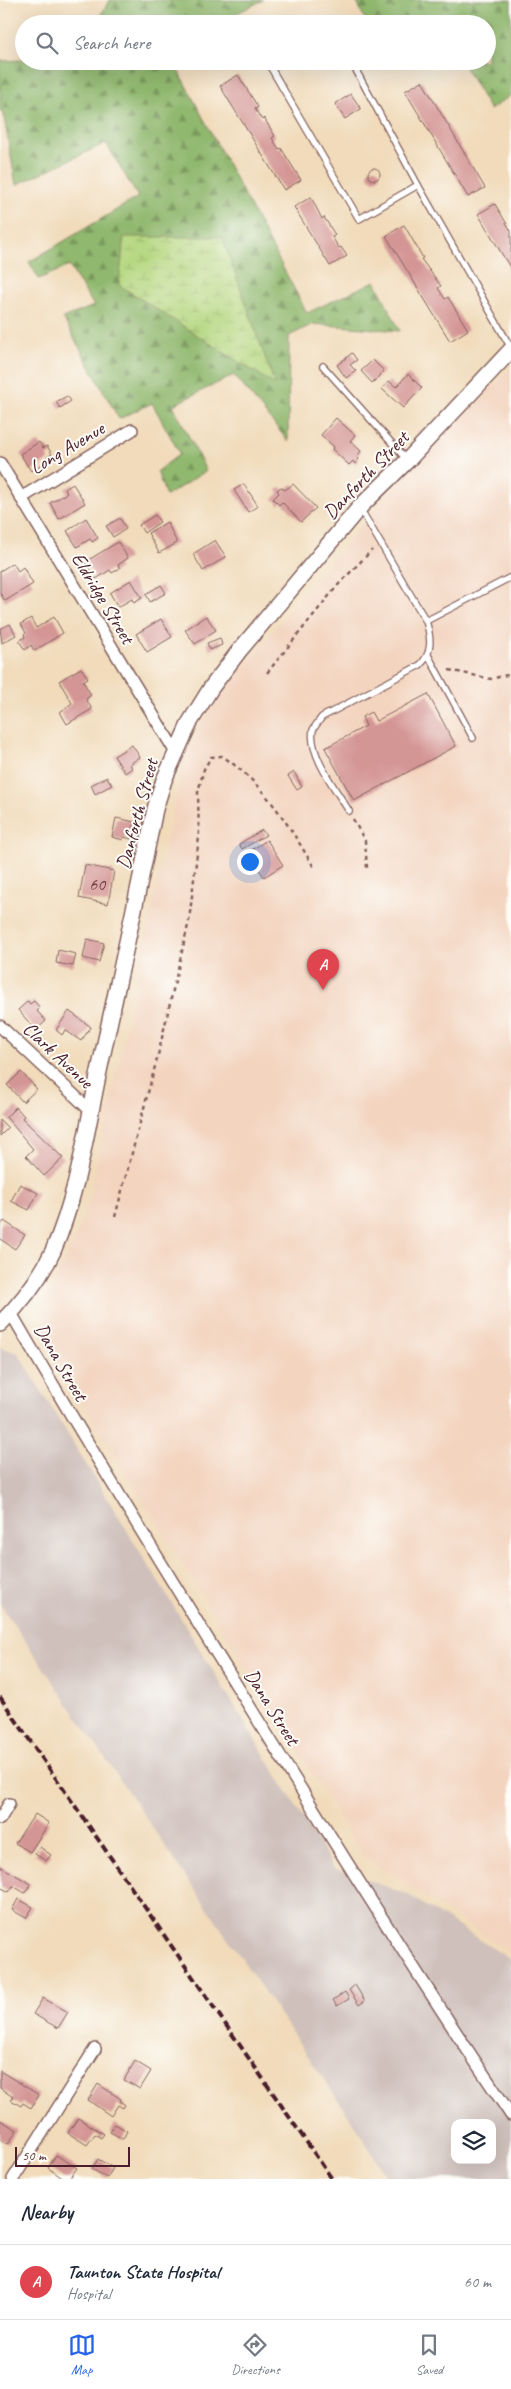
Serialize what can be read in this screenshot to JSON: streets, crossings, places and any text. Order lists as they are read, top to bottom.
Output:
{
  "streets": {
    "street": [
      "Long Avenue",
      "Danforth Street",
      "Eldridge Street",
      "Clark Avenue",
      "Dana Street"
    ]
  },
  "crossings": [
    ["Long Avenue", "Eldridge Street"],
    ["Danforth Street", "Eldridge Street"],
    ["Danforth Street", "Clark Avenue"],
    ["Danforth Street", "Dana Street"]
  ],
  "house_numbers": ["60"],
  "scale_bar": "50 m",
  "page": {
    "search": "Search here",
    "pins": "A",
    "scale": "50 m",
    "heading": "Nearby",
    "list": [
      {
        "mark": "A",
        "name": "Taunton State Hospital",
        "note": "Hospital",
        "value": "60 m"
      }
    ],
    "nav": ["Map", "Directions", "Saved"]
  }
}
